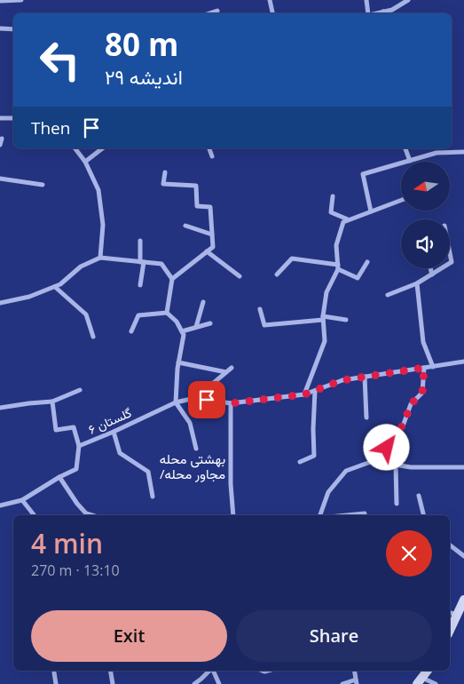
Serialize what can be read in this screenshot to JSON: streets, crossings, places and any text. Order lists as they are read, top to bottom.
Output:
{
  "streets": {
    "street": ["گلستان ۶"]
  },
  "districts": ["بهشتی محله /مجاور محله"],
  "north": "left",
  "page": {
    "turn": ["80 m", "اندیشه ۲۹"],
    "then": "Then",
    "heading": ["4 min", "270 m · 13:10"],
    "buttons": ["Exit", "Share"]
  }
}
